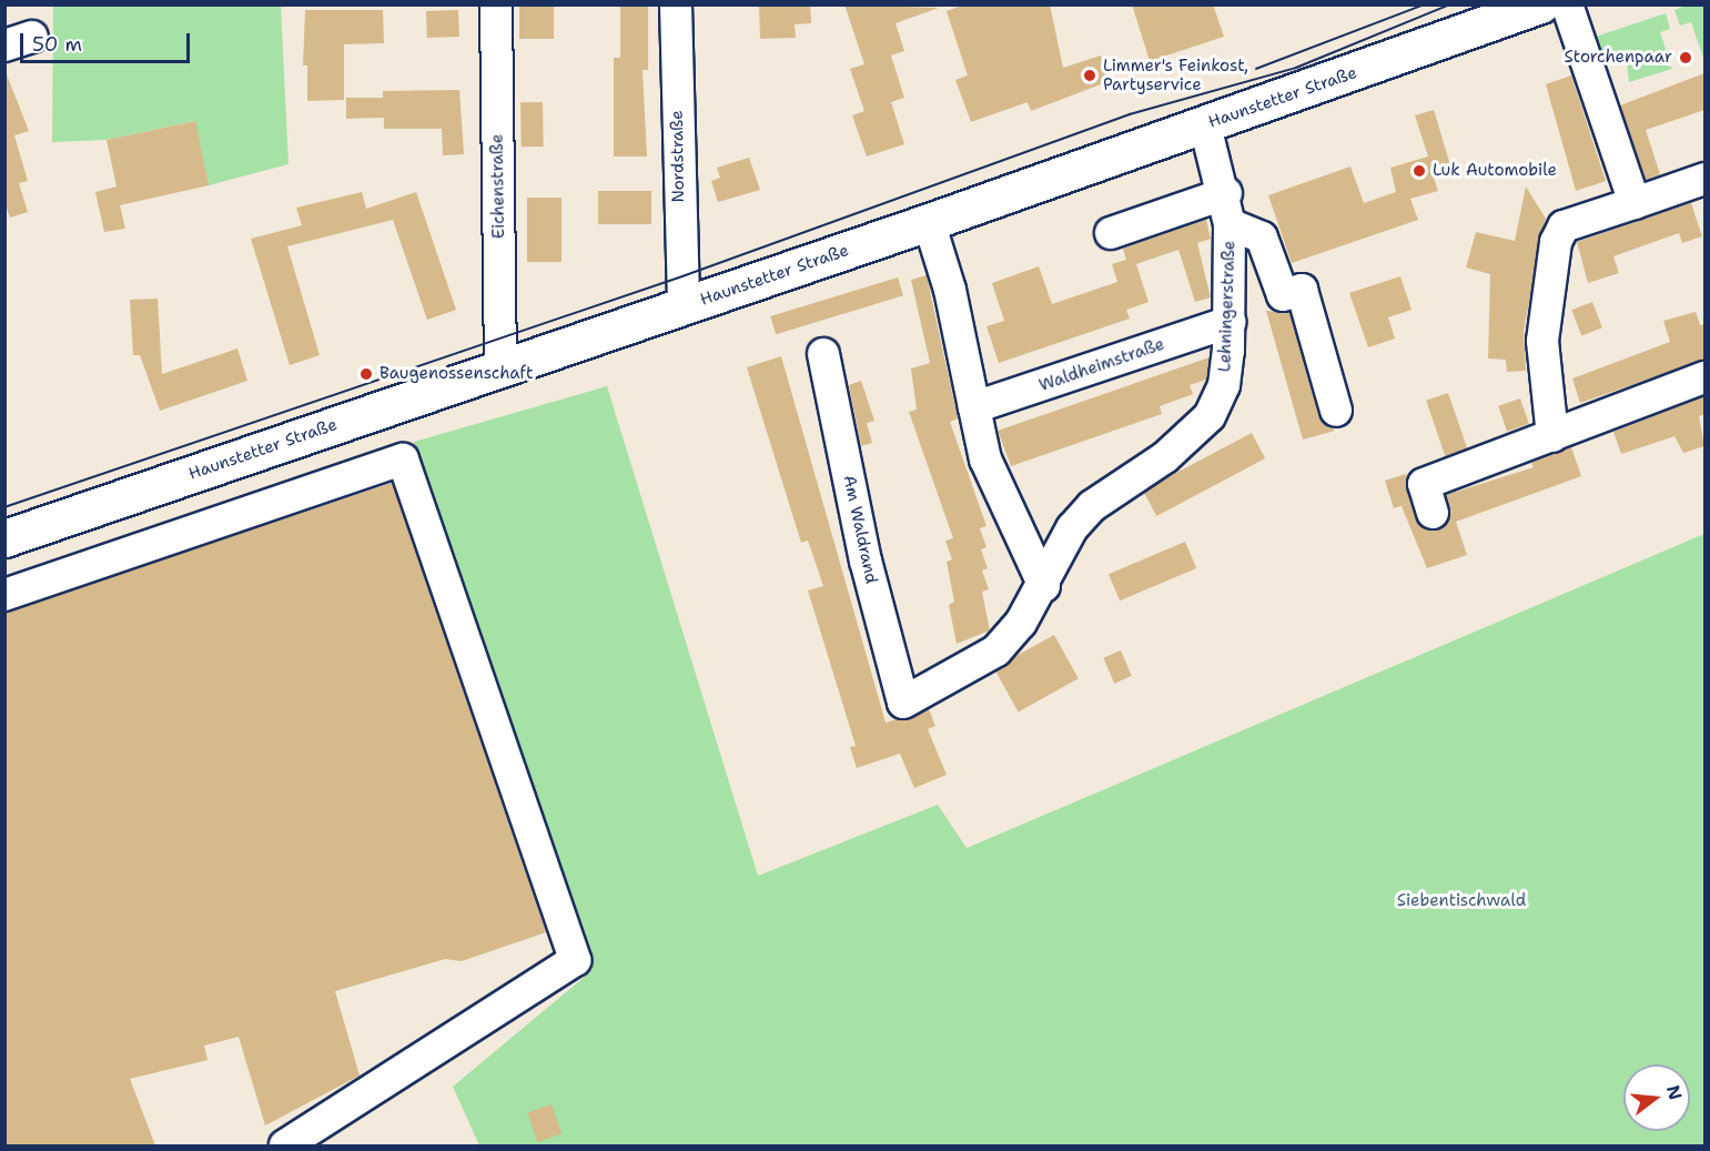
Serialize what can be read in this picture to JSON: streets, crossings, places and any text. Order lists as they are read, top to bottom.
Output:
{
  "streets": {
    "main road": ["Haunstetter Straße"],
    "street": [
      "Nordstraße",
      "Eichenstraße",
      "Lehningerstraße",
      "Waldheimstraße",
      "Am Waldrand"
    ]
  },
  "crossings": [
    ["Haunstetter Straße", "Nordstraße"],
    ["Haunstetter Straße", "Eichenstraße"],
    ["Haunstetter Straße", "Lehningerstraße"],
    ["Lehningerstraße", "Waldheimstraße"],
    ["Lehningerstraße", "Am Waldrand"]
  ],
  "parks": ["Siebentischwald"],
  "places": [
    "Storchenpaar",
    "Limmer's Feinkost, Partyservice",
    "Luk Automobile",
    "Baugenossenschaft"
  ],
  "scale_bar": "50 m",
  "north": "right"
}
